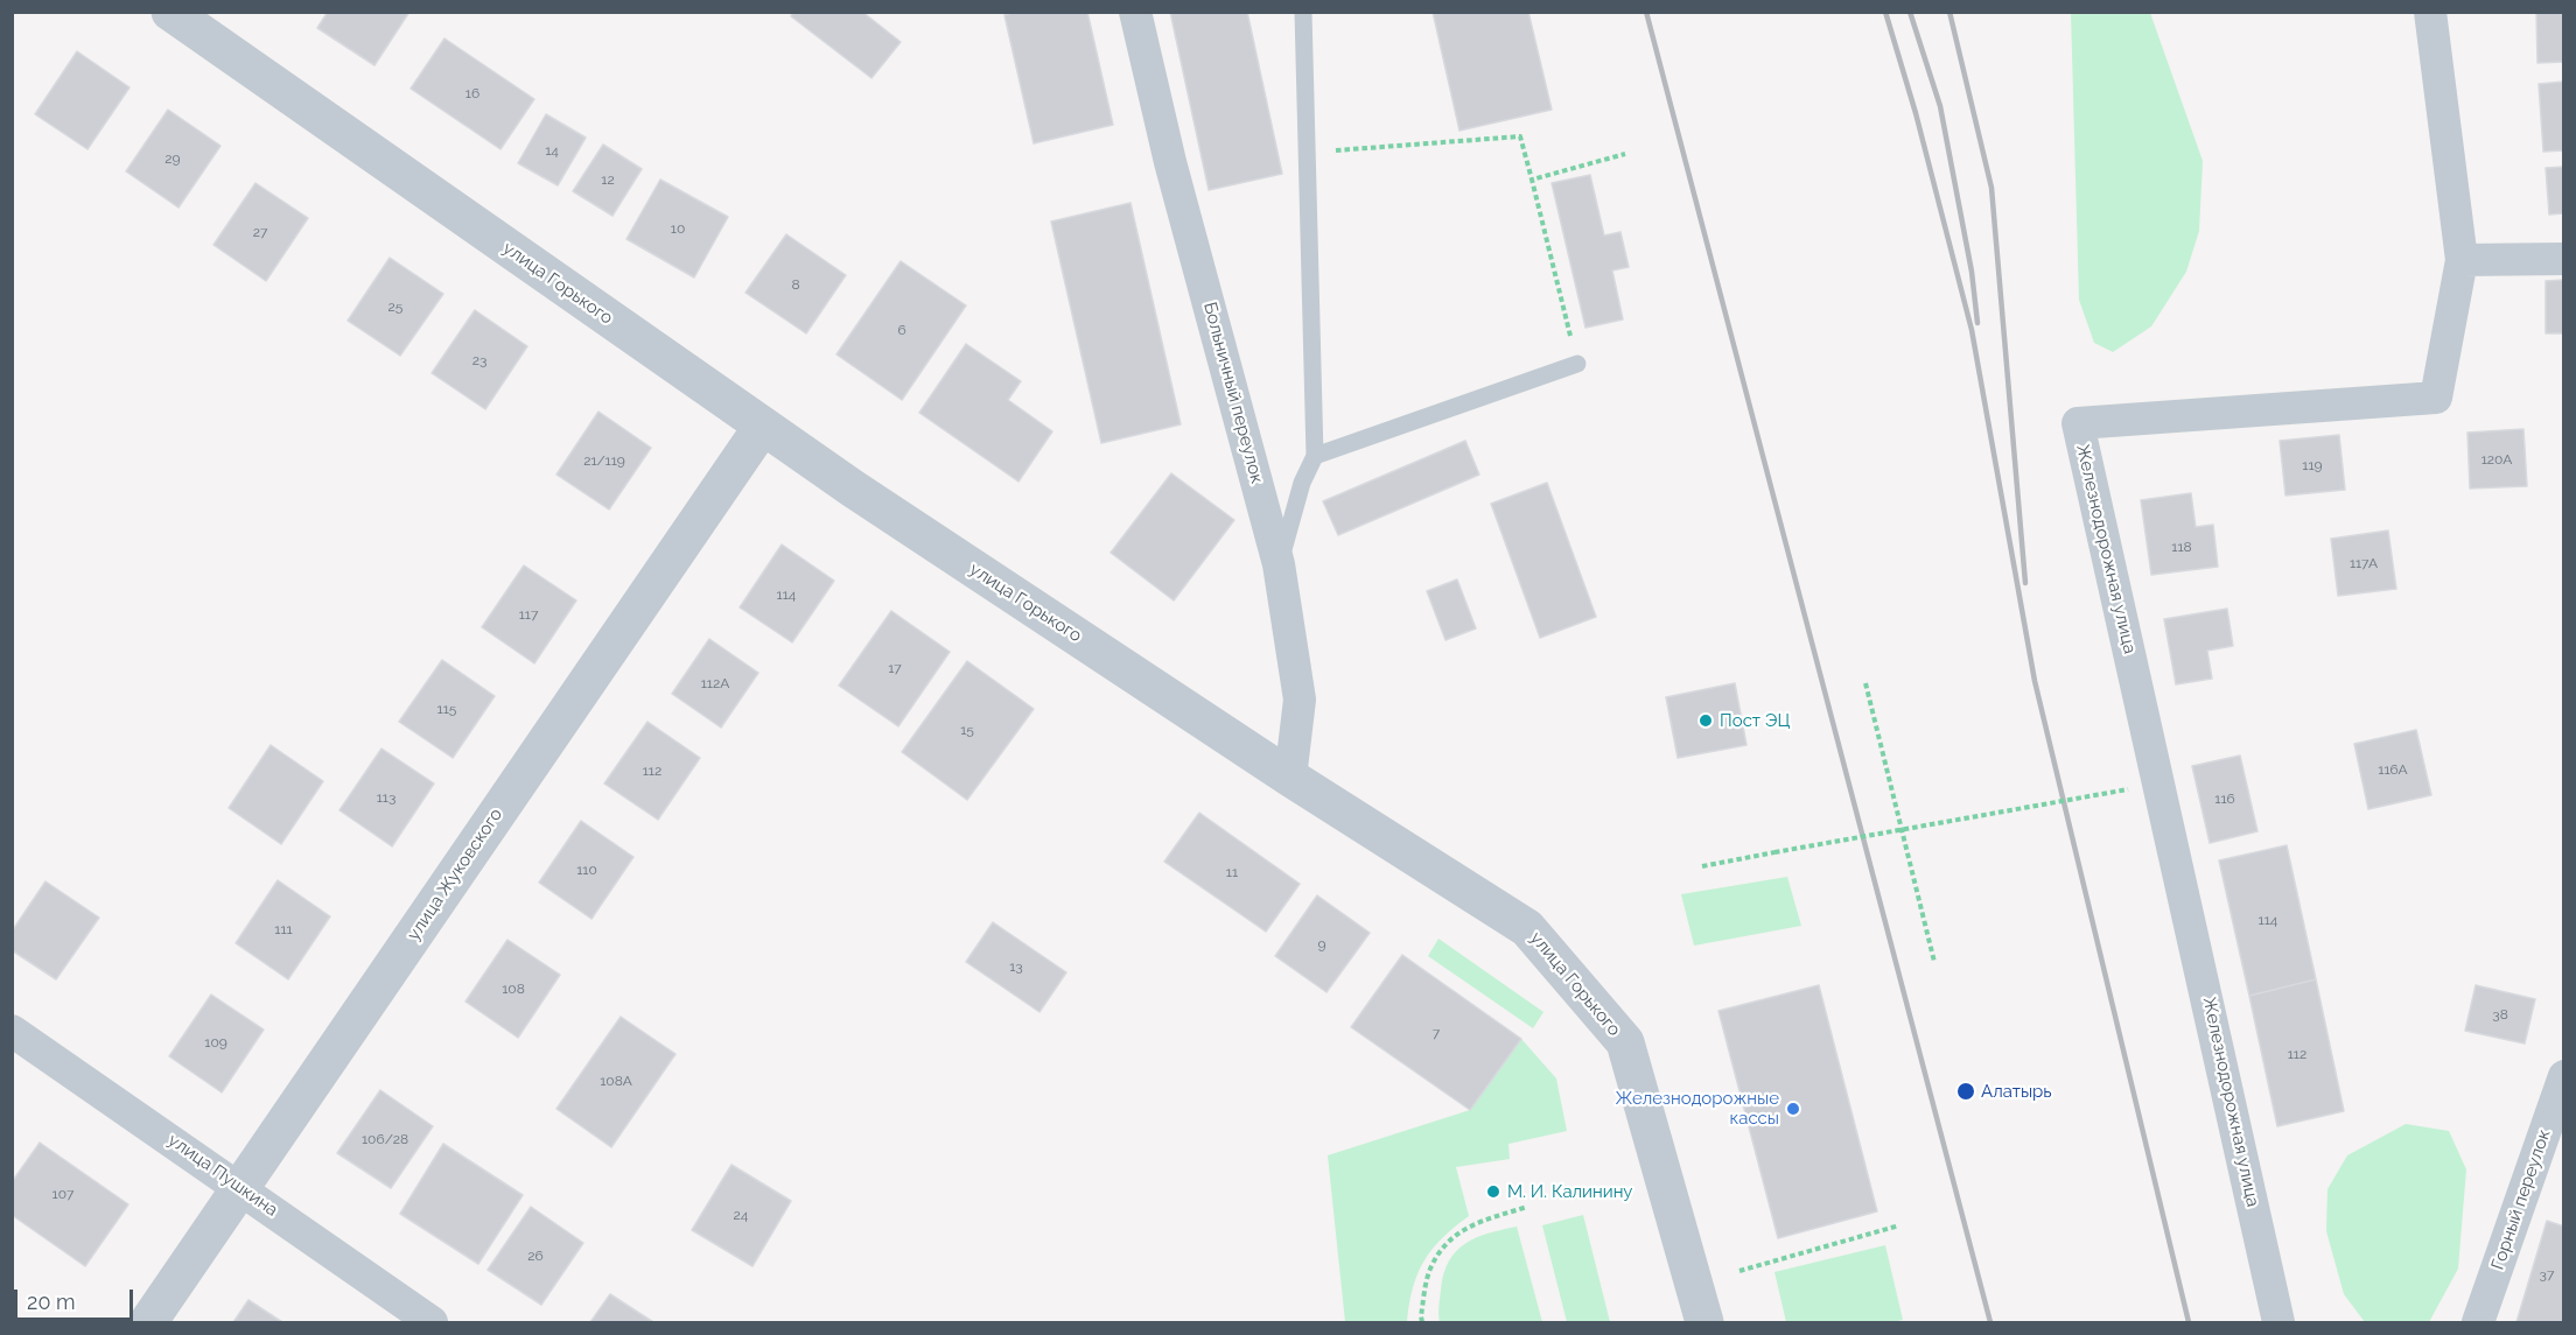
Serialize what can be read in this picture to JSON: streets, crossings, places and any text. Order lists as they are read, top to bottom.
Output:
{
  "streets": {
    "street": [
      "улица Горького",
      "Больничный переулок",
      "Железнодорожная улица",
      "улица Жуковского",
      "улица Пушкина",
      "Горный переулок"
    ]
  },
  "crossings": [
    ["улица Горького", "Больничный переулок"],
    ["улица Горького", "улица Жуковского"],
    ["улица Жуковского", "улица Пушкина"]
  ],
  "places": [
    "Пост ЭЦ",
    "Алатырь",
    "Железнодорожные кассы",
    "М. И. Калинину"
  ],
  "house_numbers": [
    "16",
    "14",
    "29",
    "12",
    "10",
    "27",
    "8",
    "25",
    "6",
    "23",
    "120А",
    "21/119",
    "119",
    "118",
    "117А",
    "114",
    "117",
    "17",
    "112А",
    "115",
    "15",
    "116А",
    "112",
    "113",
    "116",
    "110",
    "11",
    "114",
    "111",
    "9",
    "13",
    "108",
    "38",
    "7",
    "109",
    "112",
    "108А",
    "106/28",
    "107",
    "24",
    "26",
    "37"
  ],
  "scale_bar": "20 m"
}
